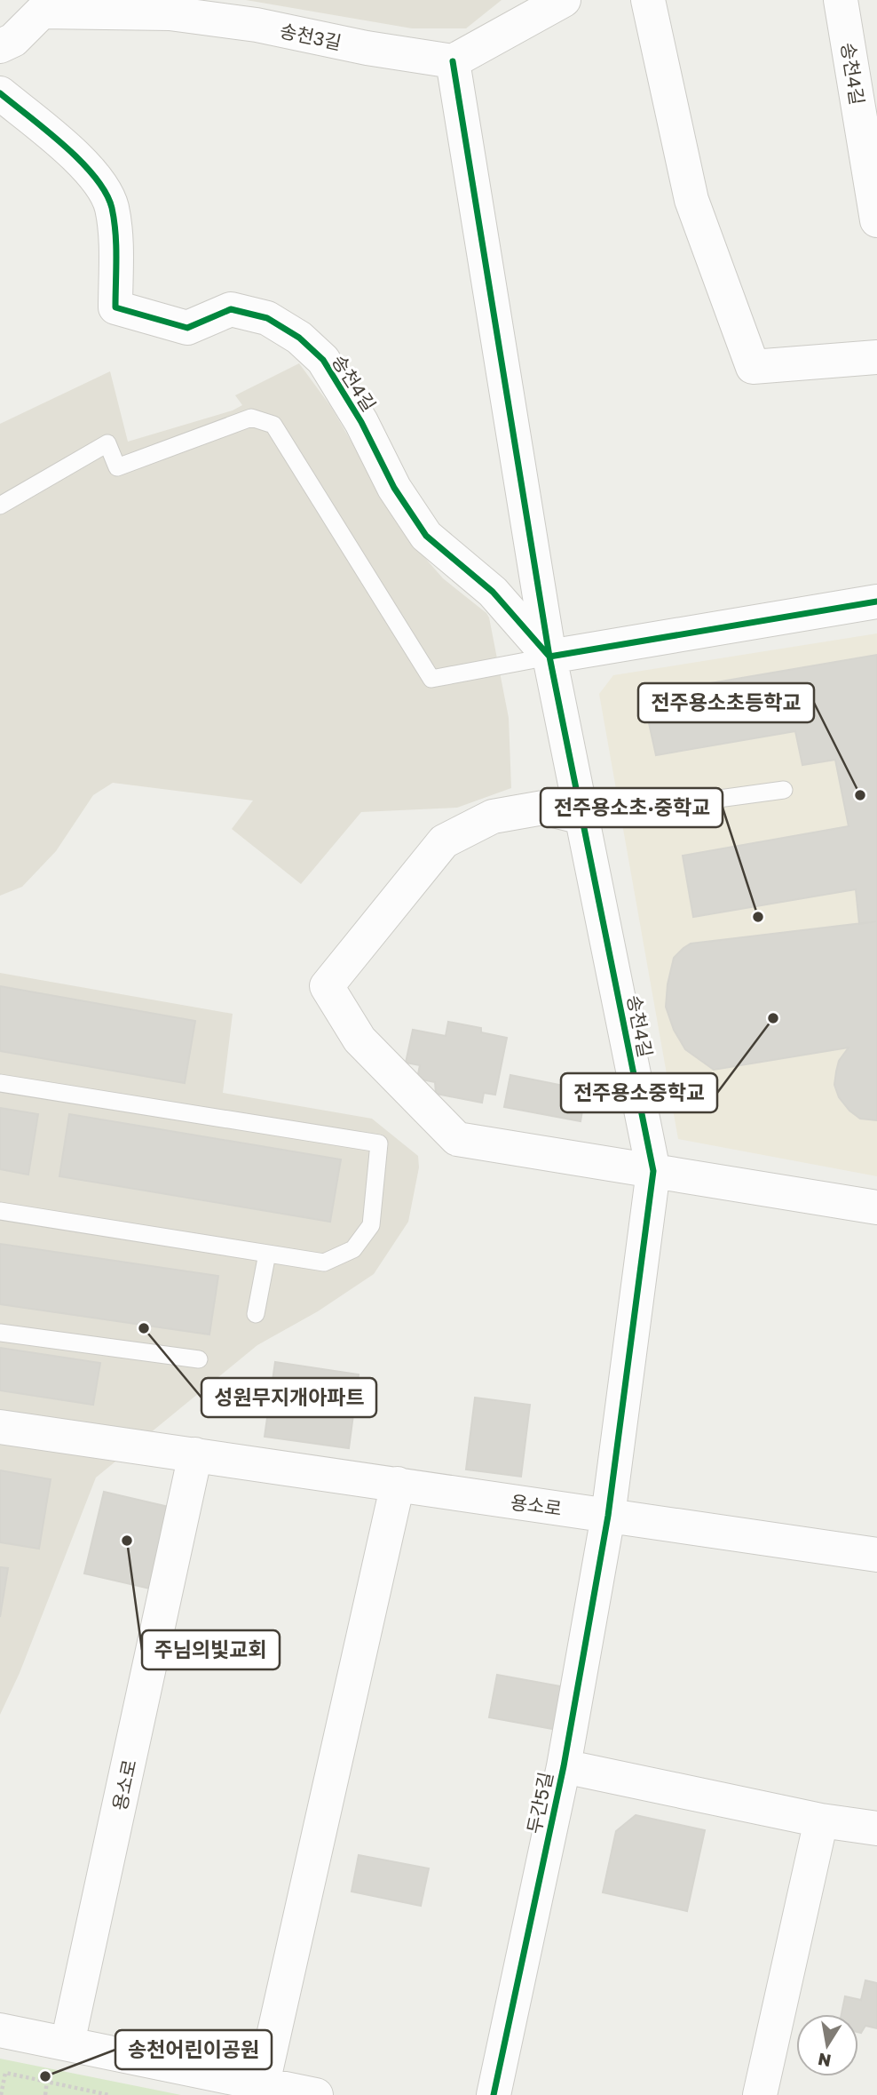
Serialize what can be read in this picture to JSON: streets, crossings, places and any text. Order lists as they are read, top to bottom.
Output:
{
  "streets": {
    "street": [
      "송천3길",
      "송천4길",
      "용소로",
      "두간5길"
    ]
  },
  "crossings": [
    ["송천3길", "송천4길"],
    ["송천4길", "용소로"],
    ["송천4길", "두간5길"],
    ["용소로", "두간5길"]
  ],
  "places": [
    "전주용소초등학교",
    "전주용소초·중학교",
    "전주용소중학교",
    "성원무지개아파트",
    "주님의빛교회",
    "송천어린이공원"
  ],
  "north": "bottom"
}
